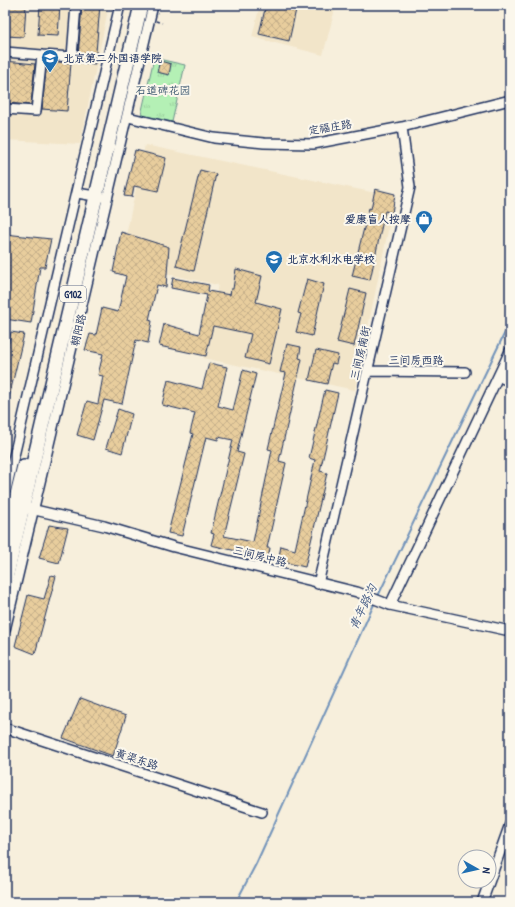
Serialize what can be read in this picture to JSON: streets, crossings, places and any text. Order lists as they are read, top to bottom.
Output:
{
  "streets": {
    "highway": ["G102", "朝阳路"],
    "street": [
      "定福庄路",
      "三间房南街",
      "三间房西路",
      "三间房中路",
      "黄渠东路"
    ]
  },
  "crossings": [
    ["定福庄路", "朝阳路"],
    ["定福庄路", "三间房南街"],
    ["朝阳路", "三间房中路"],
    ["三间房南街", "三间房西路"],
    ["三间房南街", "三间房中路"]
  ],
  "water": ["青年路沟"],
  "parks": ["石道碑花园"],
  "places": {
    "school or university": ["北京第二外国语学院", "北京水利水电学校"],
    "shop": ["爱康盲人按摩"]
  },
  "north": "right"
}
